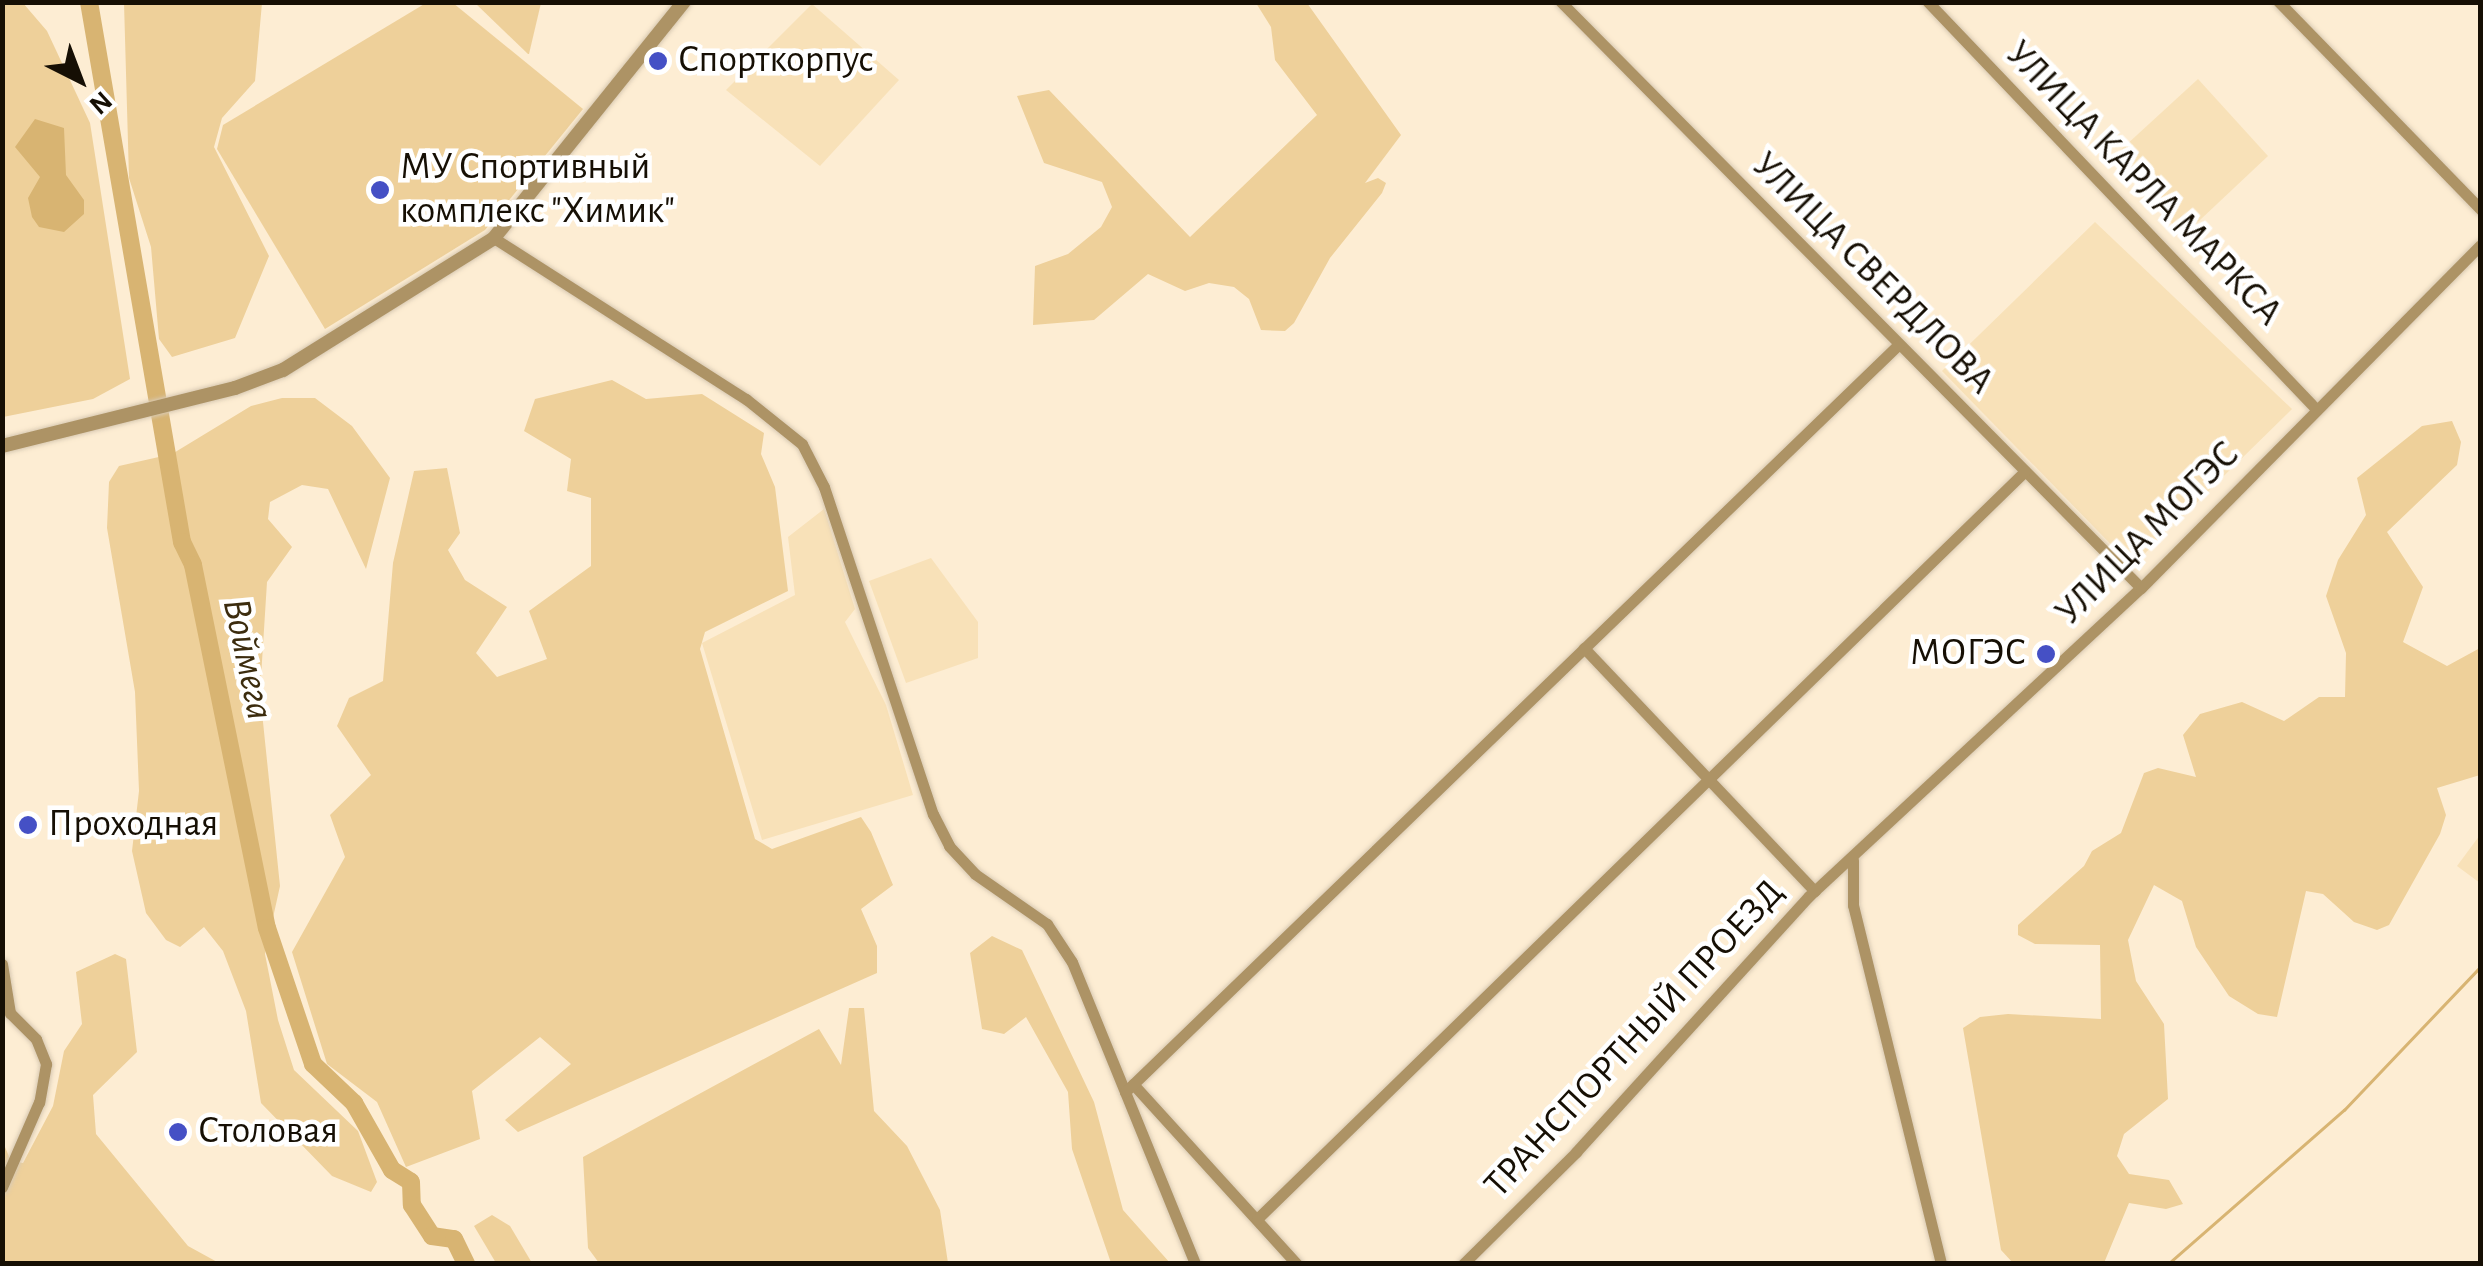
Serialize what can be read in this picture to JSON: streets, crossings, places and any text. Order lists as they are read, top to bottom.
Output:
{
  "streets": {
    "street": [
      "УЛИЦА КАРЛА МАРКСА",
      "УЛИЦА СВЕРДЛОВА",
      "УЛИЦА МОГЭС",
      "ТРАНСПОРТНЫЙ ПРОЕЗД"
    ]
  },
  "crossings": [
    ["УЛИЦА КАРЛА МАРКСА", "УЛИЦА МОГЭС"],
    ["УЛИЦА СВЕРДЛОВА", "УЛИЦА МОГЭС"],
    ["УЛИЦА МОГЭС", "ТРАНСПОРТНЫЙ ПРОЕЗД"]
  ],
  "water": ["Воймега"],
  "places": [
    "Спорткорпус",
    "МУ Спортивный комплекс \"Химик\"",
    "МОГЭС",
    "Проходная",
    "Столовая"
  ],
  "north": "bottom right"
}
